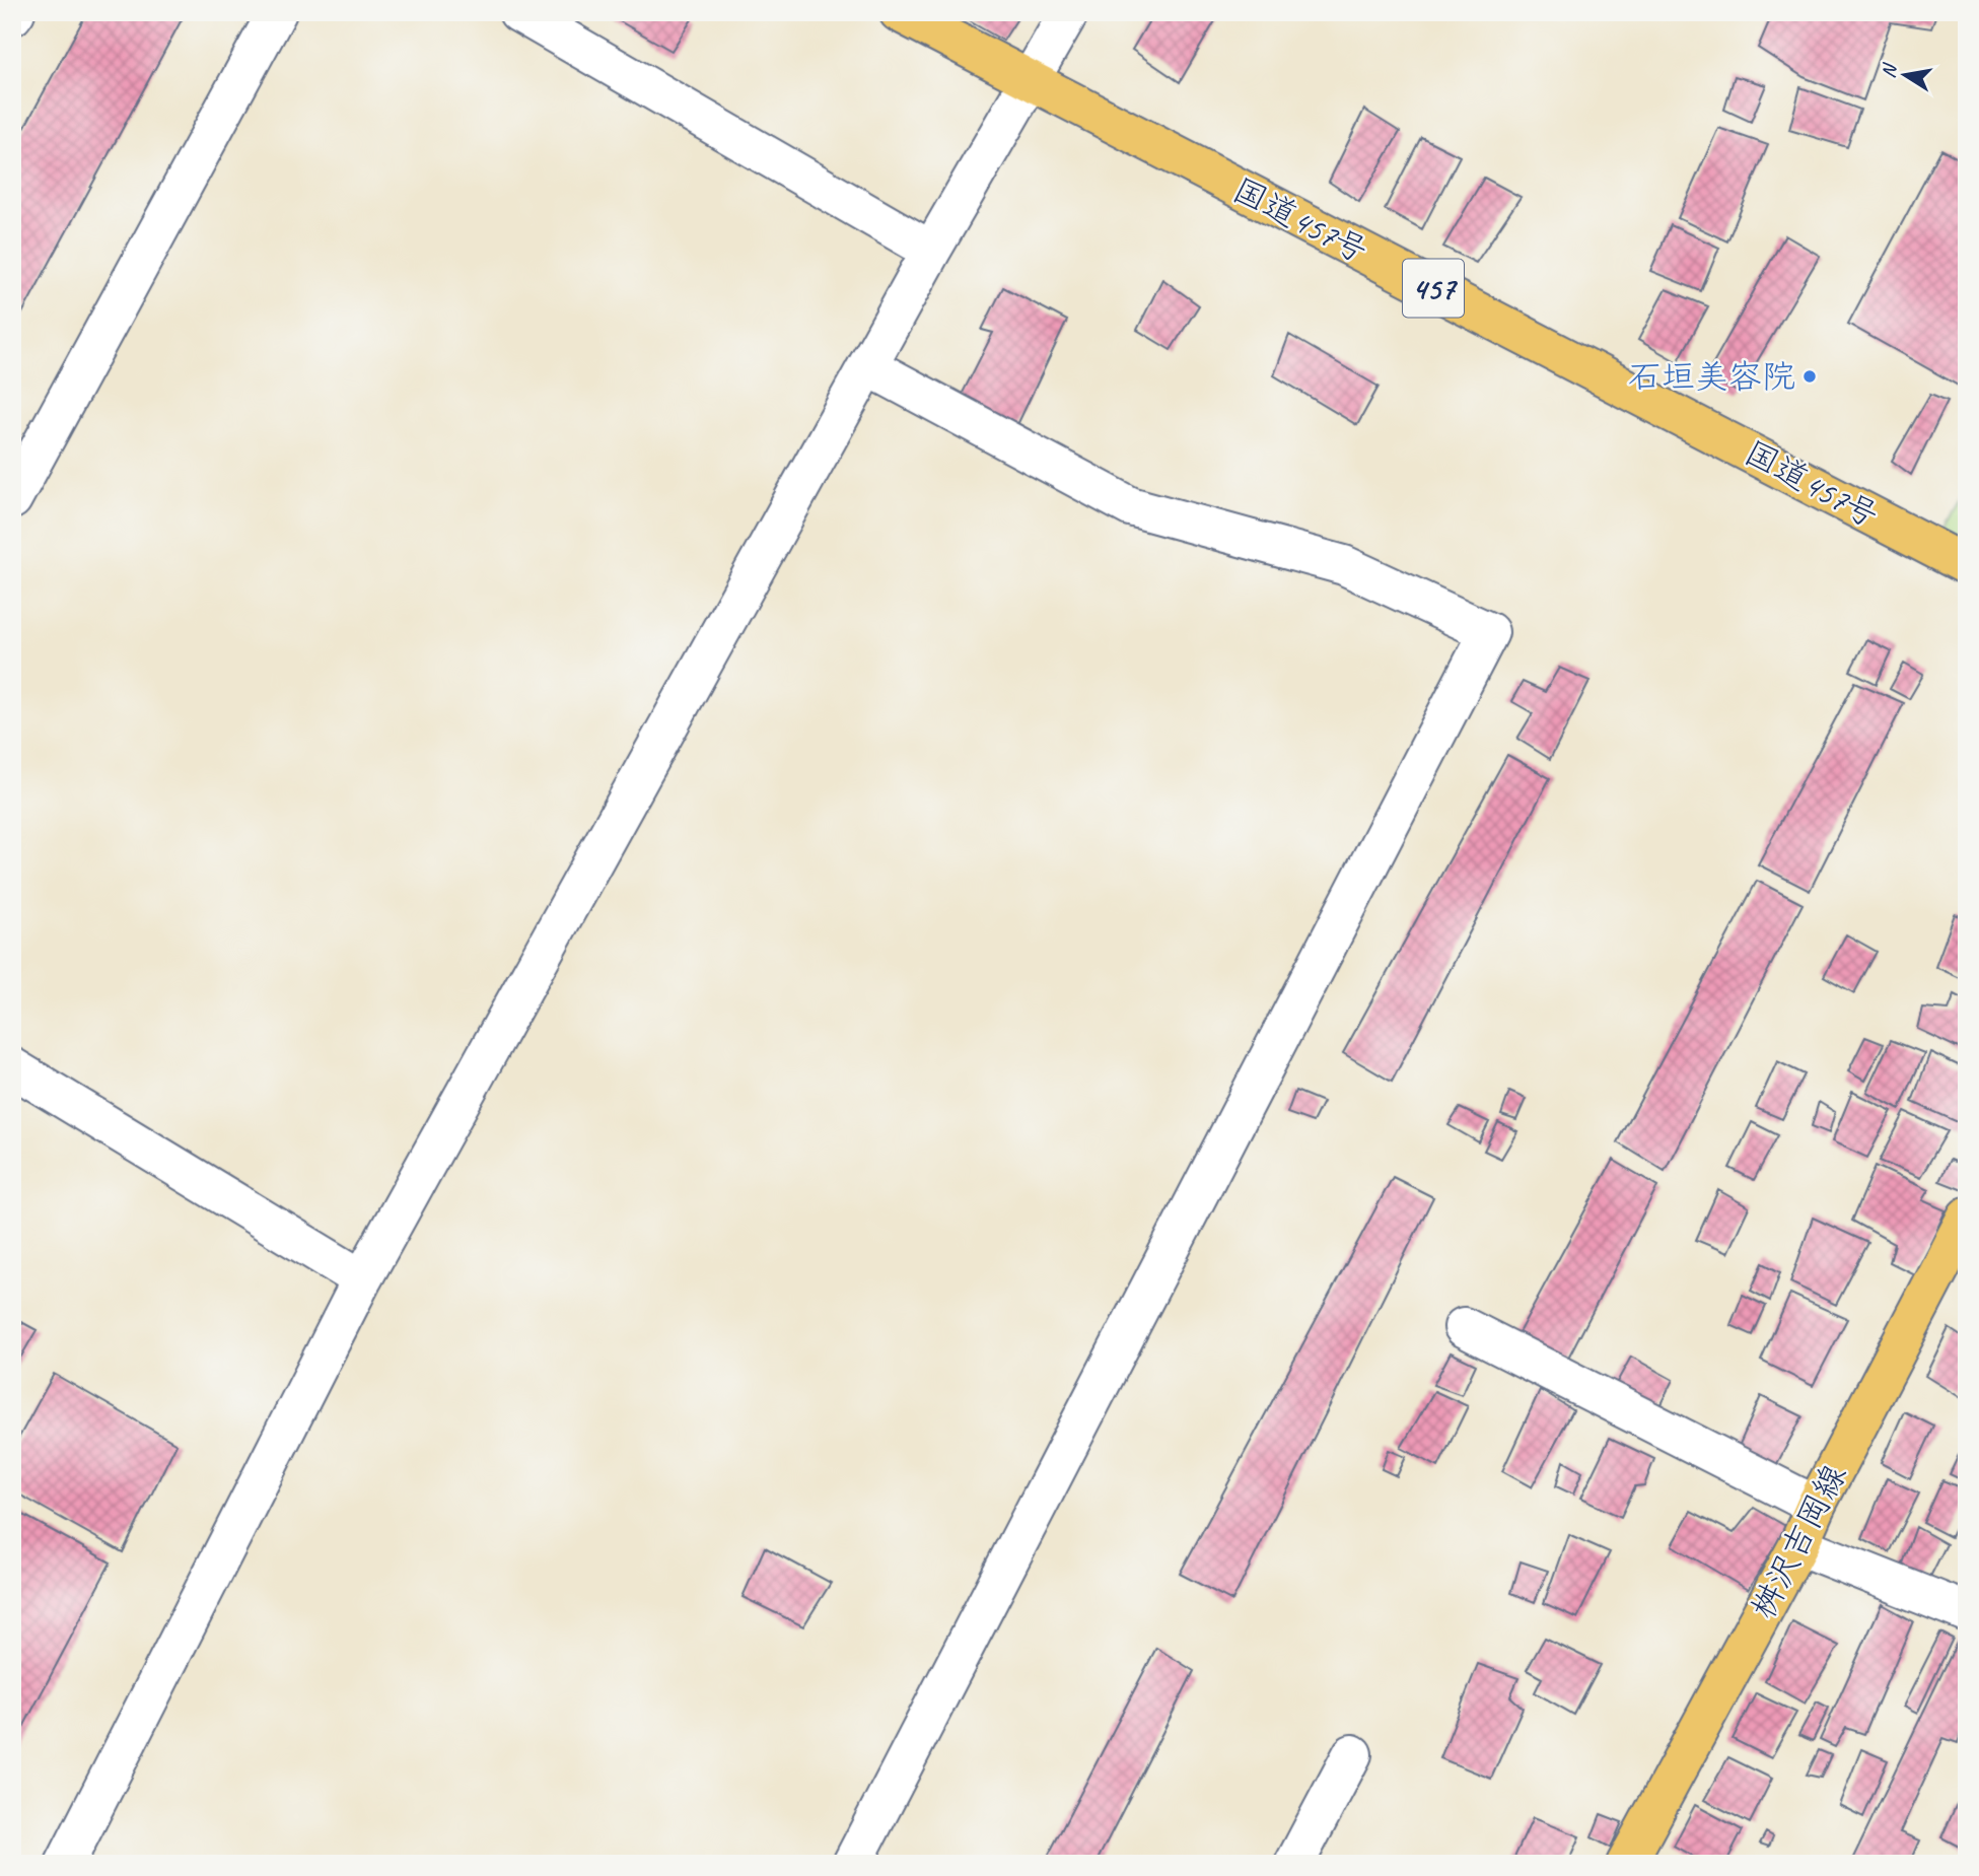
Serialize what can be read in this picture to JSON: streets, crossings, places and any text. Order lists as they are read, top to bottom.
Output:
{
  "streets": {
    "main road": ["国道457号", "457", "桝沢吉岡線"]
  },
  "places": ["石垣美容院"],
  "north": "left"
}
